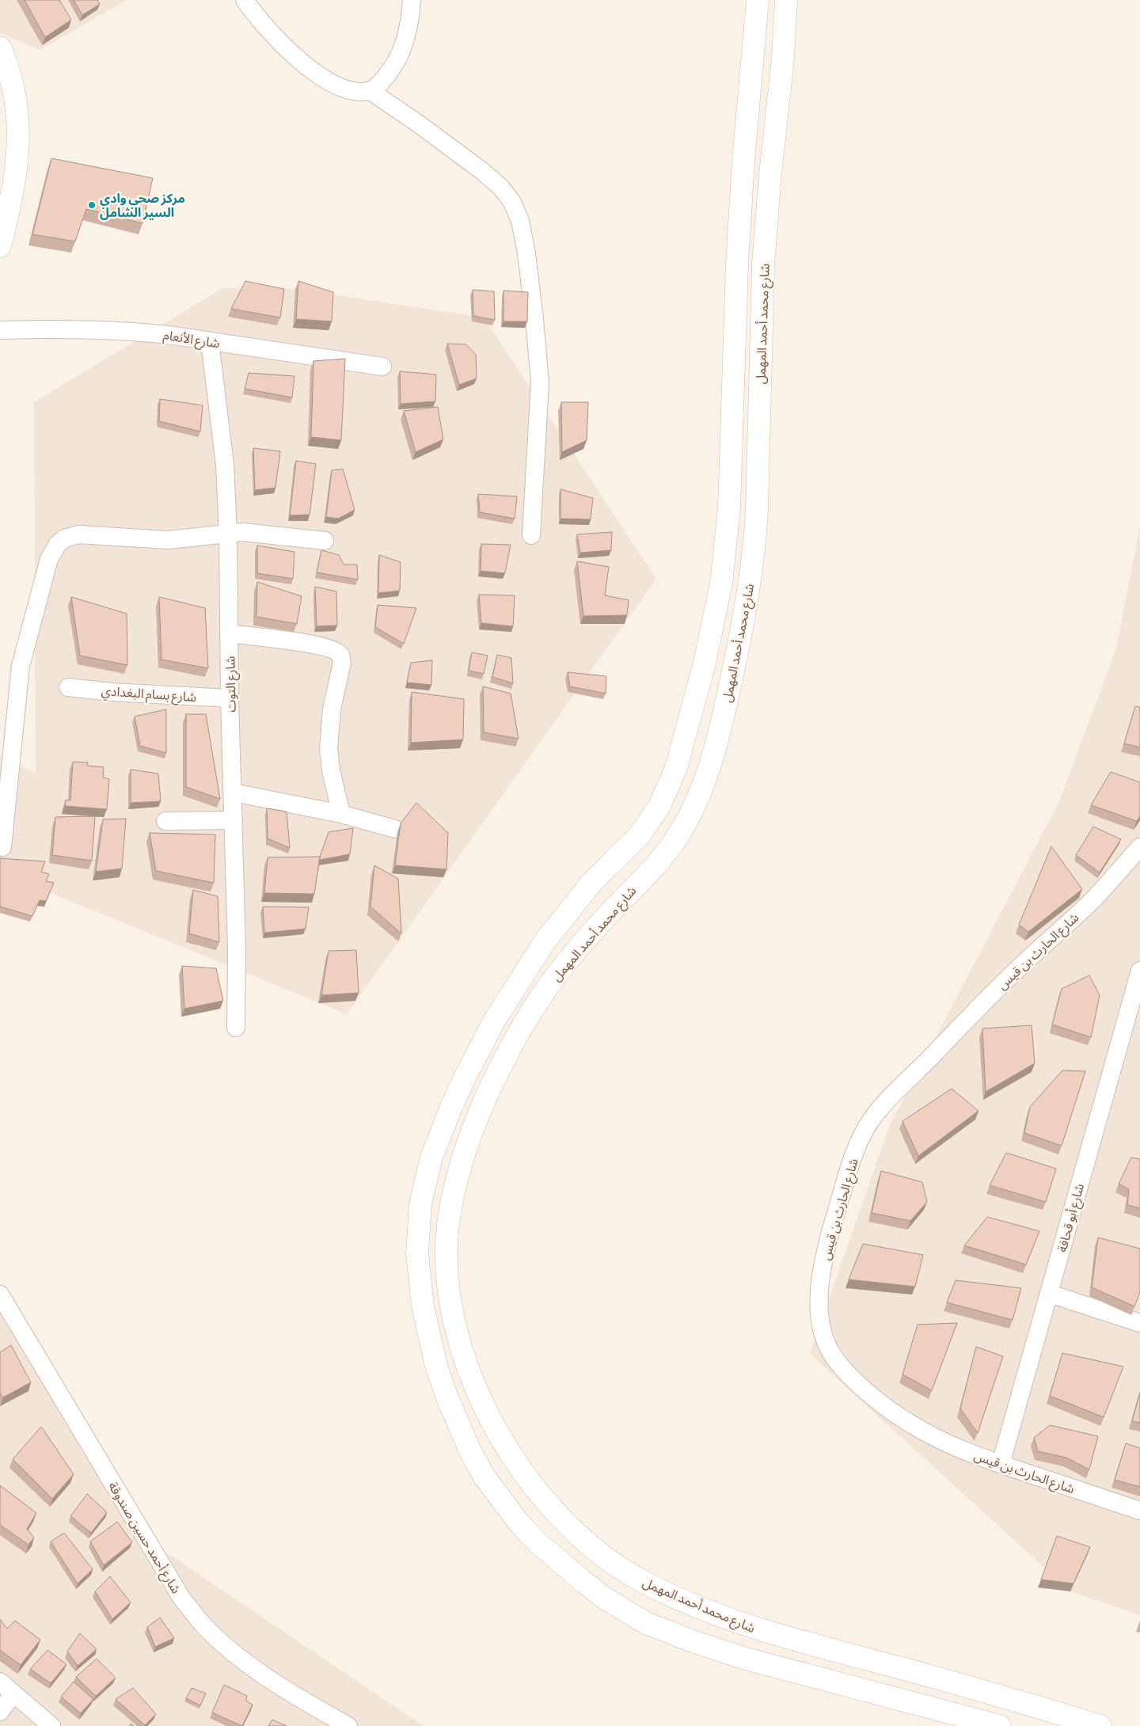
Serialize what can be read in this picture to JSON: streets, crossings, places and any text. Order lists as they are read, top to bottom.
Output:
{
  "streets": {
    "main road": ["شارع محمد أحمد المهمل"],
    "street": [
      "شارع الأنعام",
      "شارع التوت",
      "شارع بسام البغدادي",
      "شارع الحارث بن قيس",
      "شارع أبو قحافة",
      "شارع أحمد حسين صندوقة"
    ]
  },
  "crossings": [
    ["شارع الأنعام", "شارع التوت"],
    ["شارع التوت", "شارع بسام البغدادي"],
    ["شارع الحارث بن قيس", "شارع أبو قحافة"]
  ],
  "places": ["مركز صحي وادي السير الشامل"]
}
